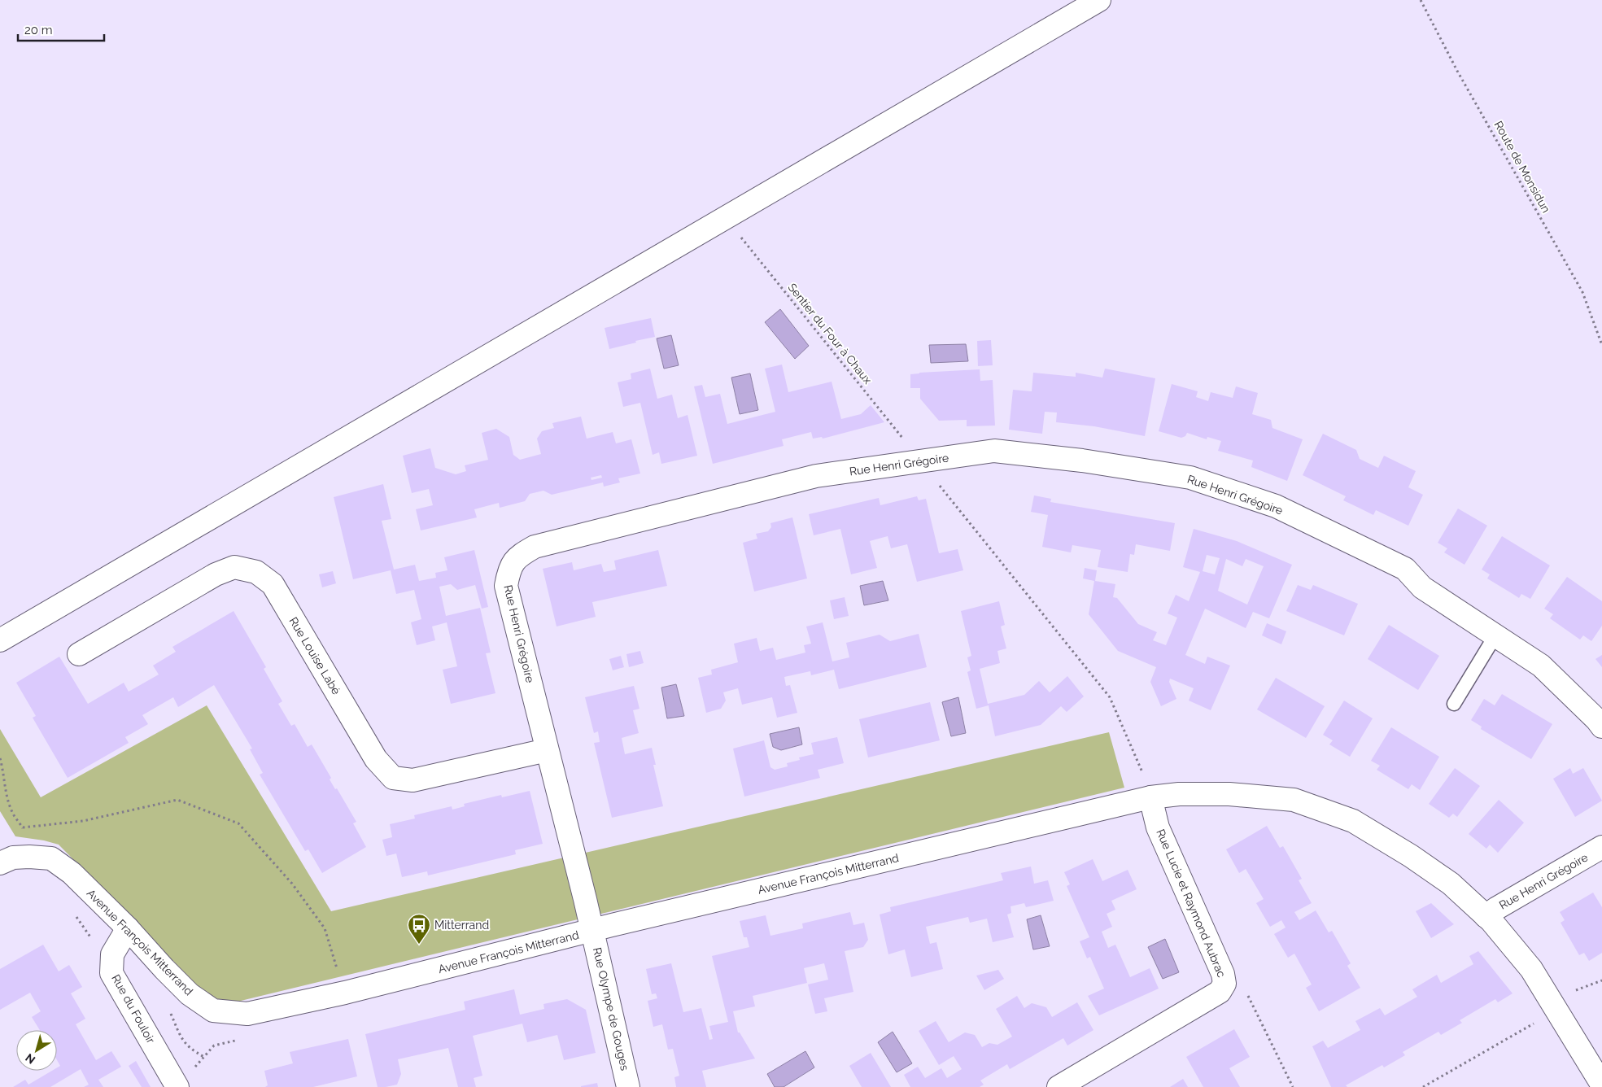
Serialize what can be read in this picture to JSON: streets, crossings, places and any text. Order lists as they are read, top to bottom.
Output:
{
  "streets": {
    "street": [
      "Rue Henri Grégoire",
      "Rue Louise Labé",
      "Avenue François Mitterrand",
      "Rue Lucie et Raymond Aubrac",
      "Rue du Fouloir",
      "Rue Olympe de Gouges"
    ],
    "path": ["Route de Monsidun", "Sentier du Four à Chaux"]
  },
  "crossings": [
    ["Rue Henri Grégoire", "Rue Louise Labé"],
    ["Rue Henri Grégoire", "Avenue François Mitterrand"],
    ["Rue Henri Grégoire", "Rue Olympe de Gouges"],
    ["Avenue François Mitterrand", "Rue Lucie et Raymond Aubrac"],
    ["Avenue François Mitterrand", "Rue du Fouloir"],
    ["Avenue François Mitterrand", "Rue Olympe de Gouges"]
  ],
  "places": {
    "bus stop": ["Mitterrand"]
  },
  "scale_bar": "20 m",
  "north": "bottom left"
}
